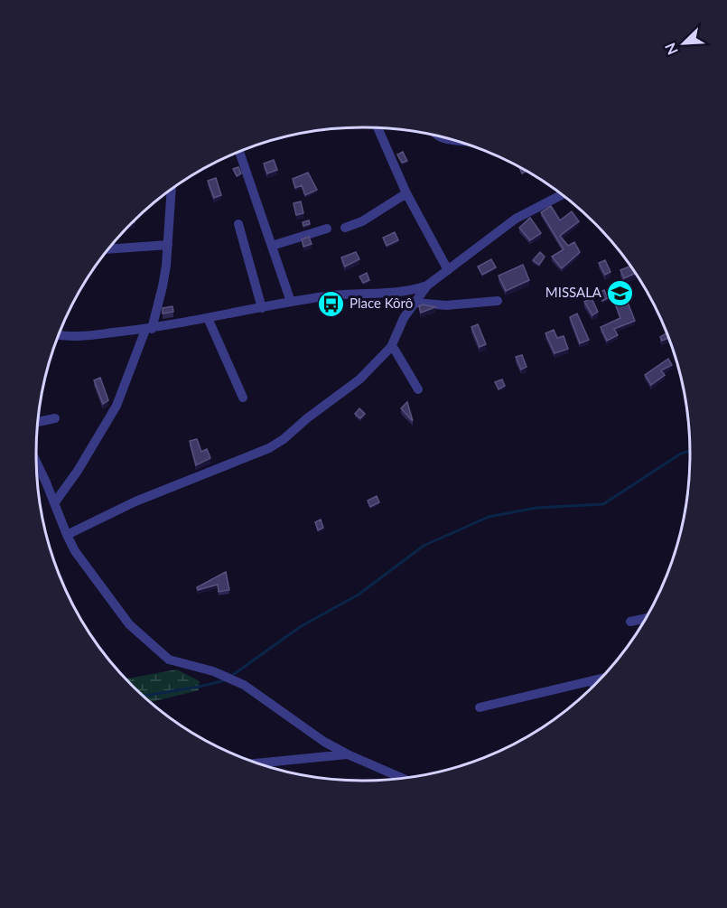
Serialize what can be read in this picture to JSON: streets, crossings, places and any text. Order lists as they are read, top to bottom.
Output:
{
  "places": {
    "school or university": ["MISSALA"],
    "bus stop": ["Place Kôrô"]
  },
  "north": "bottom left"
}
